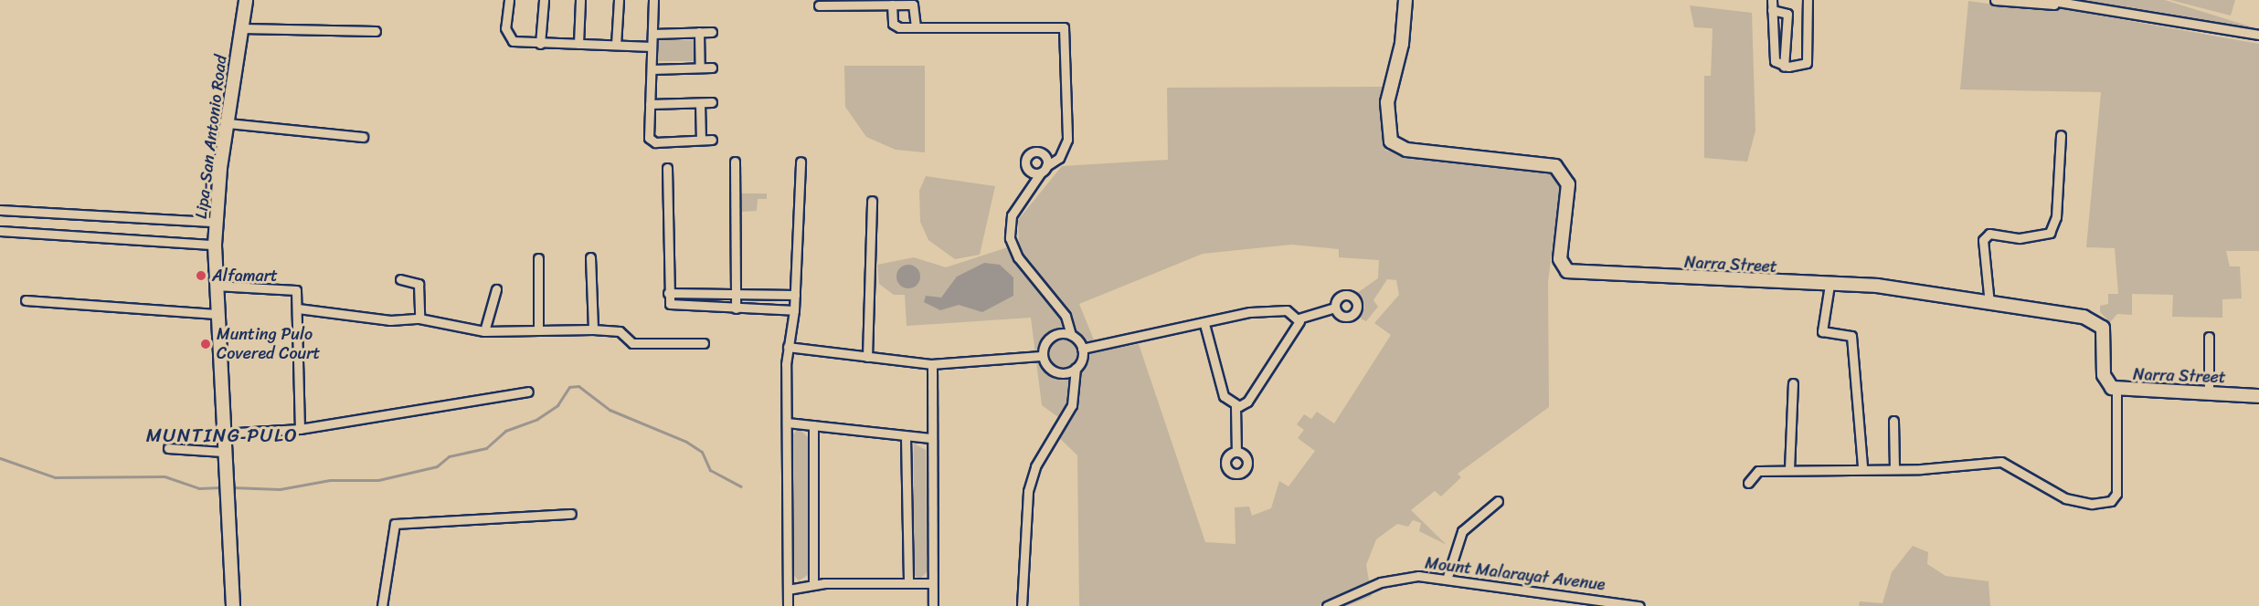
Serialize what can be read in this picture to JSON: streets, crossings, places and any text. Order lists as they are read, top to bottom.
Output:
{
  "streets": {
    "street": ["Lipa-San Antonio Road", "Narra Street", "Mount Malarayat Avenue"]
  },
  "districts": ["MUNTING PULO"],
  "places": ["Alfamart", "Munting Pulo Covered Court"]
}
